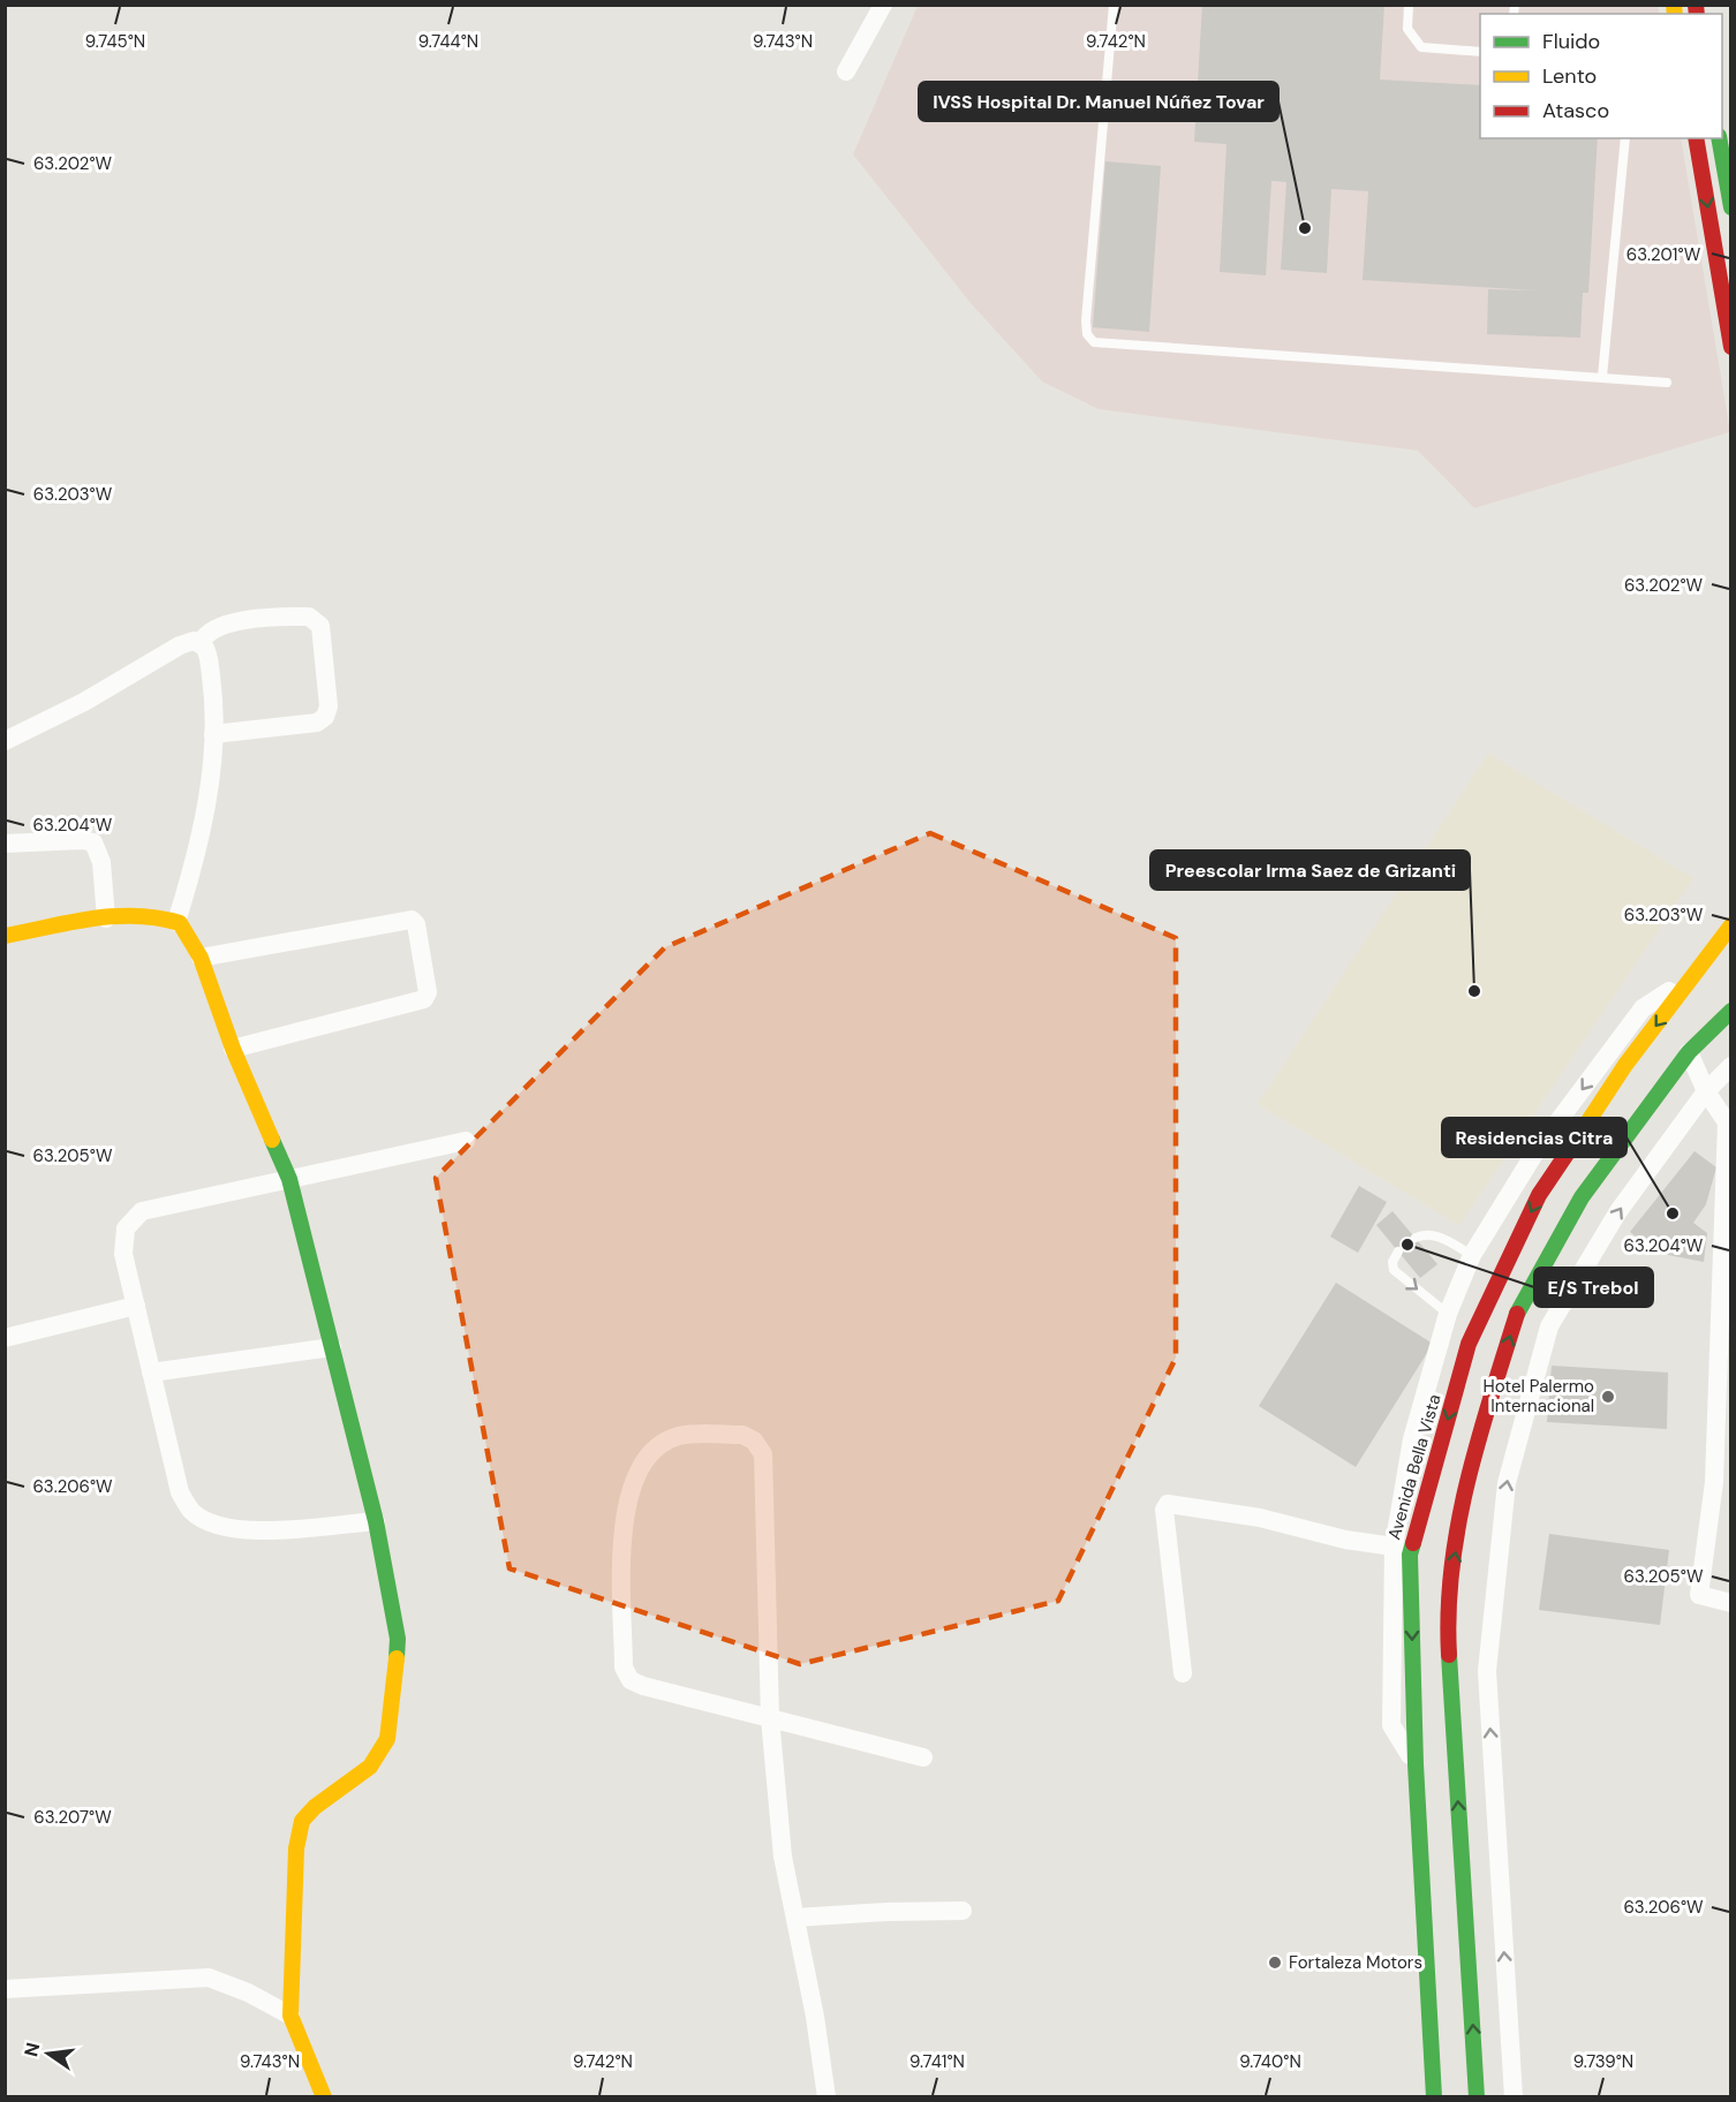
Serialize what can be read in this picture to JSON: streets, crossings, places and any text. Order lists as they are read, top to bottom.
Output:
{
  "streets": {
    "main road": ["Avenida Bella Vista"]
  },
  "places": [
    "IVSS Hospital Dr. Manuel Núñez Tovar",
    "Preescolar Irma Saez de Grizanti",
    "Residencias Citra",
    "E/S Trebol",
    "Hotel Palermo Internacional",
    "Fortaleza Motors"
  ],
  "legend": ["Fluido", "Lento", "Atasco"],
  "north": "left",
  "coordinates": [
    "9.745°N",
    "9.744°N",
    "9.743°N",
    "9.742°N",
    "63.202°W",
    "63.201°W",
    "63.203°W",
    "63.204°W",
    "63.205°W",
    "63.206°W",
    "63.207°W",
    "9.741°N",
    "9.740°N",
    "9.739°N"
  ]
}
